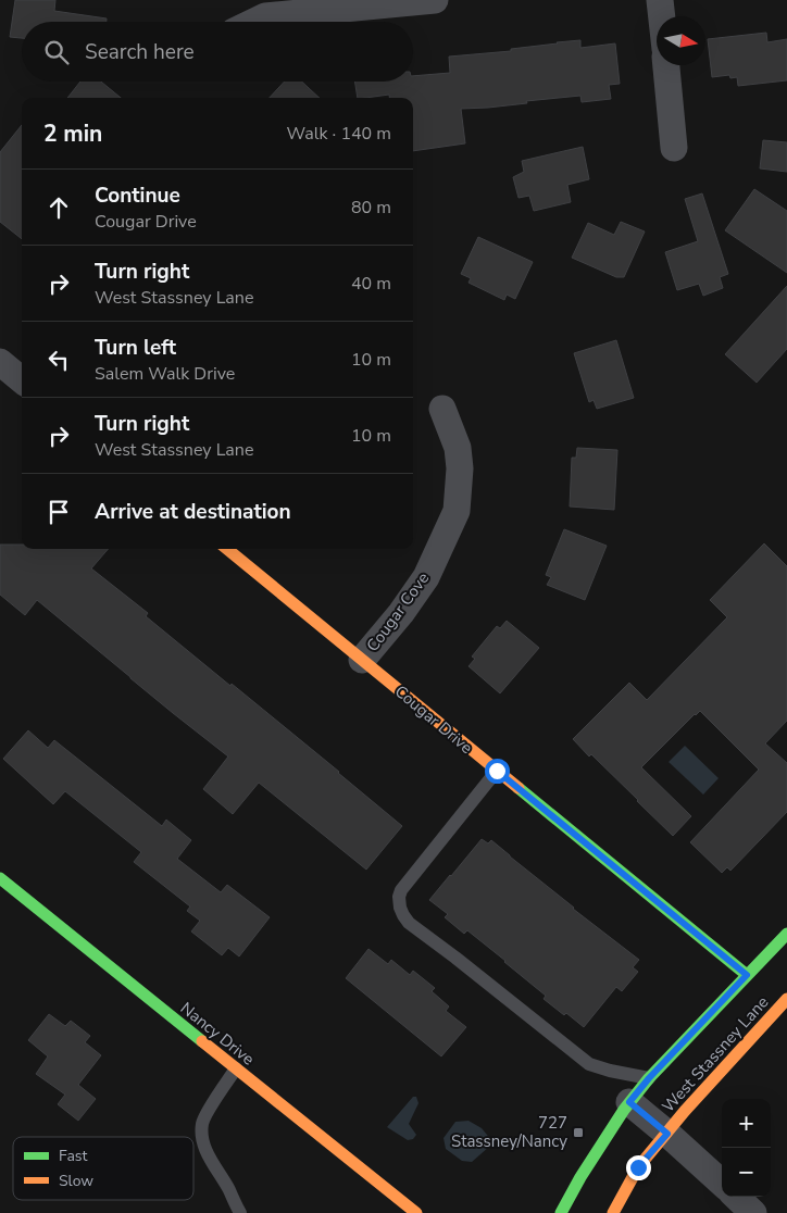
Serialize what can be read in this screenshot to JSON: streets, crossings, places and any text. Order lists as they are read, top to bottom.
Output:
{
  "streets": {
    "street": [
      "Cougar Cove",
      "Cougar Drive",
      "Nancy Drive",
      "West Stassney Lane"
    ]
  },
  "crossings": [
    ["Cougar Cove", "Cougar Drive"],
    ["Cougar Drive", "West Stassney Lane"]
  ],
  "places": {
    "transit": ["727 Stassney/Nancy"]
  },
  "legend": ["Fast", "Slow"],
  "north": "right",
  "page": {
    "search": "Search here",
    "heading": ["2 min", "Walk · 140 m"],
    "list": [
      ["Continue", "Cougar Drive", "80 m"],
      ["Turn right", "West Stassney Lane", "40 m"],
      ["Turn left", "Salem Walk Drive", "10 m"],
      ["Turn right", "West Stassney Lane", "10 m"],
      "Arrive at destination"
    ],
    "map_buttons": ["+", "−"]
  }
}
